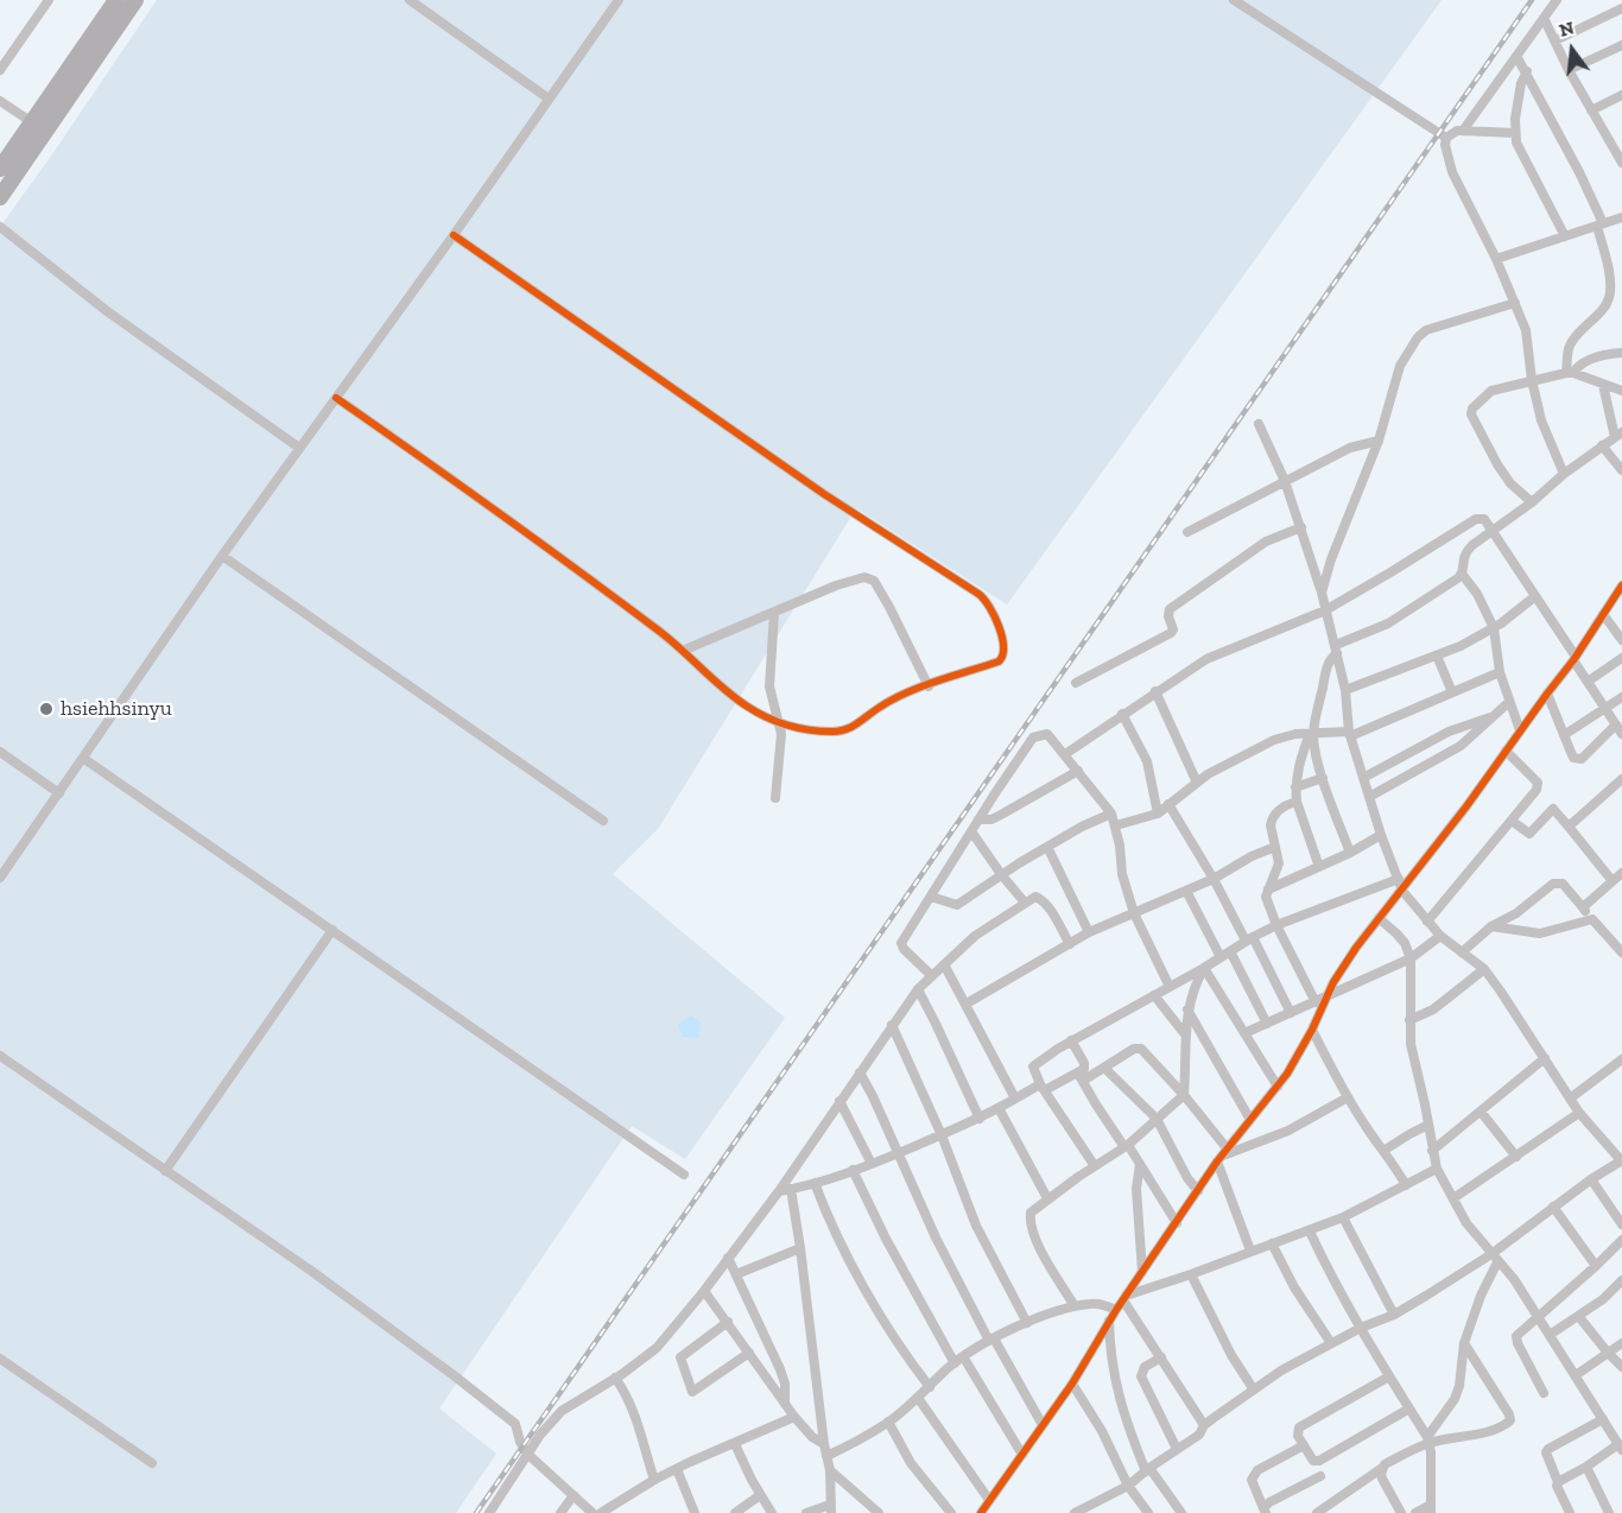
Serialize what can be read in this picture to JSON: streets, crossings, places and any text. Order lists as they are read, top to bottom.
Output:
{
  "places": ["hsiehhsinyu"],
  "north": "top"
}
